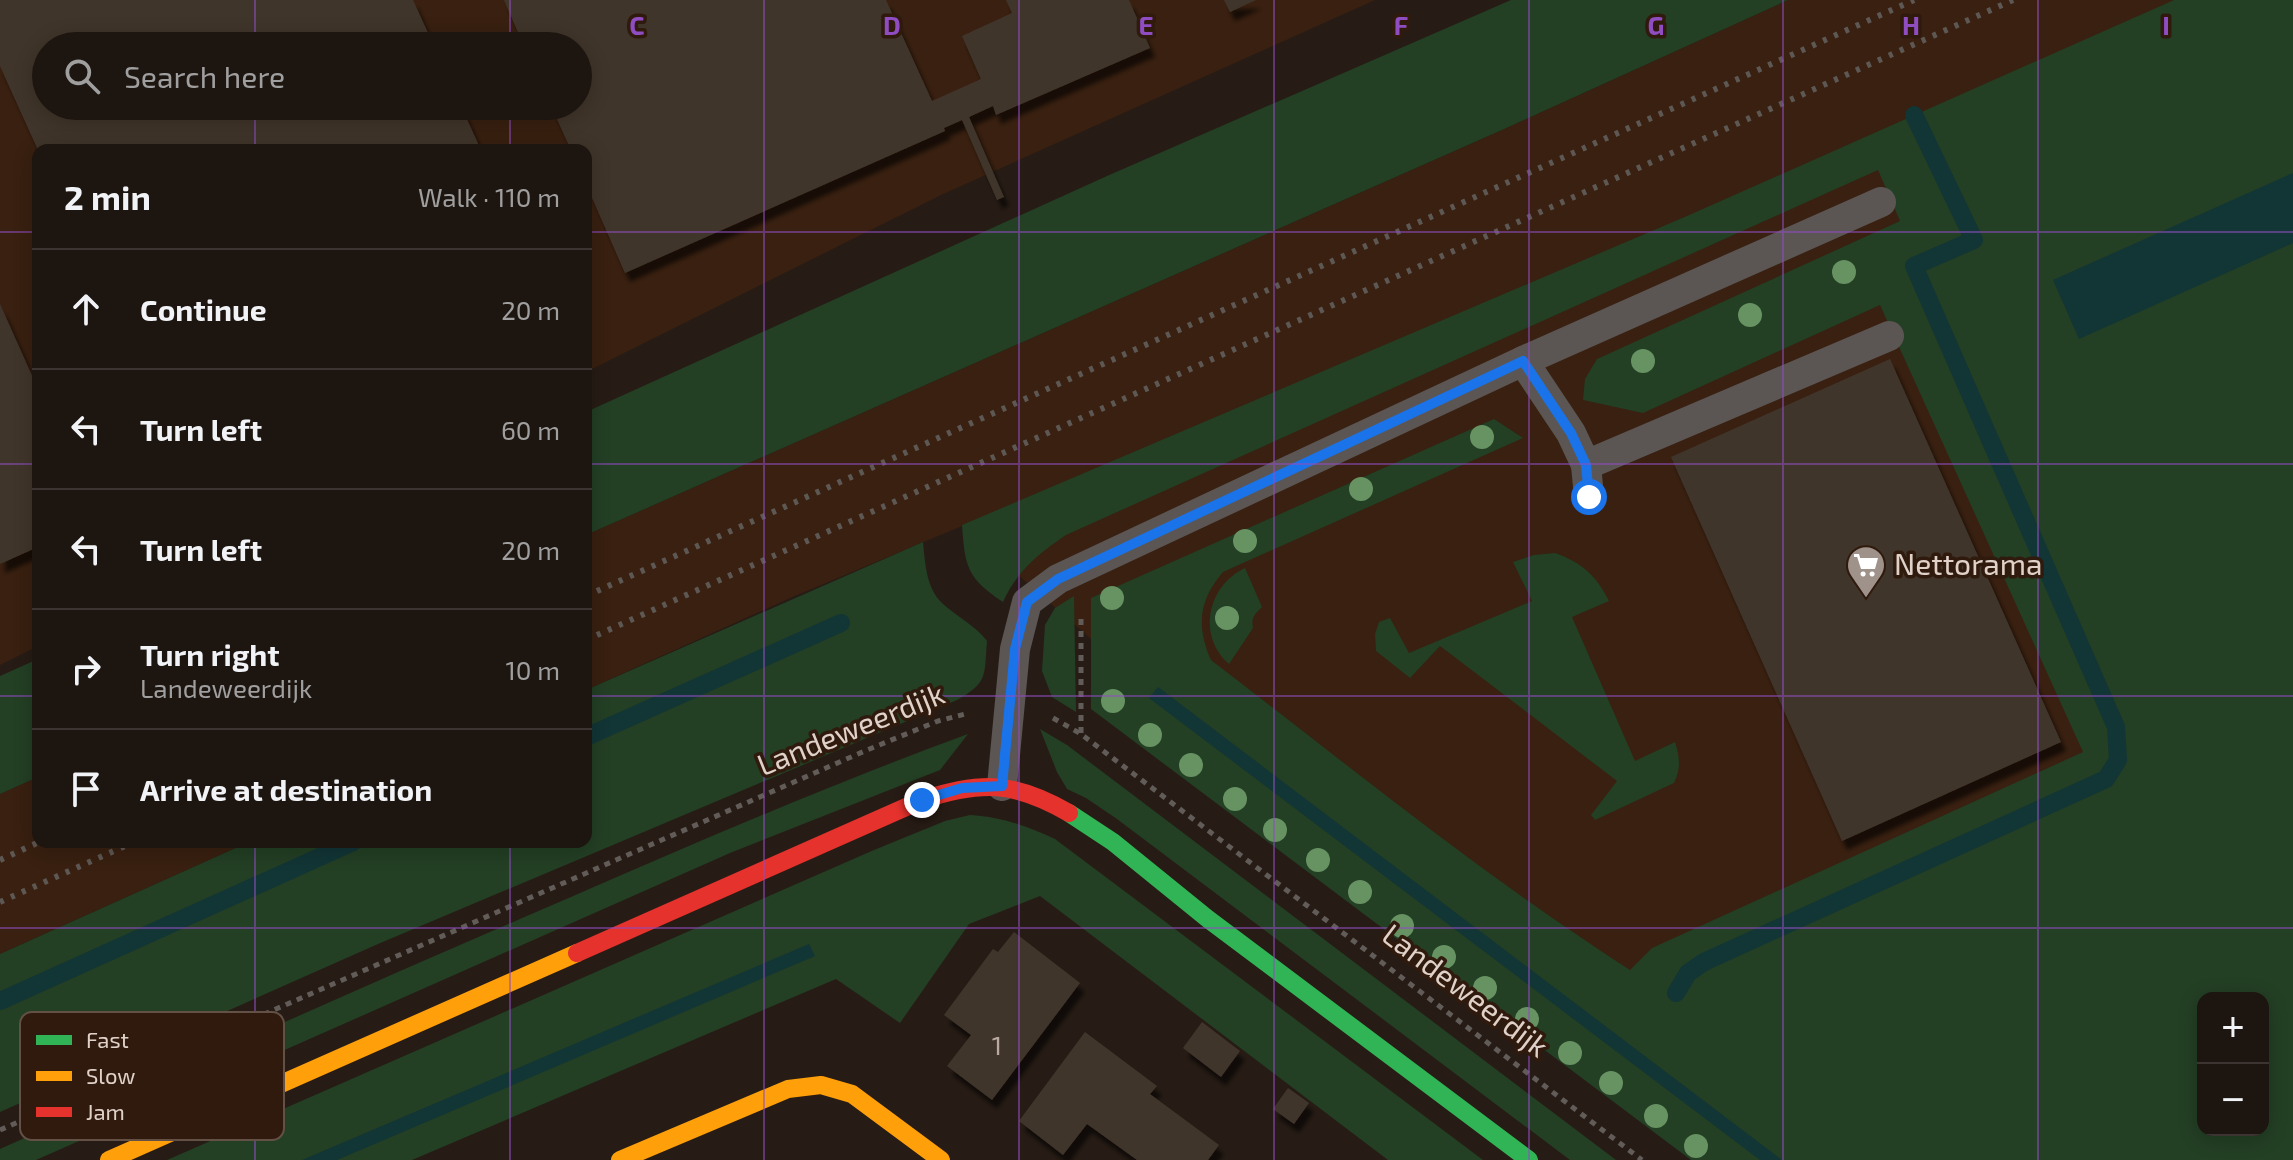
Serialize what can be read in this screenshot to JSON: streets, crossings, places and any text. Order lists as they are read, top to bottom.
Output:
{
  "streets": {
    "path": ["Landeweerdijk"]
  },
  "places": {
    "supermarket": ["Nettorama"]
  },
  "house_numbers": ["1"],
  "legend": ["Fast", "Slow", "Jam"],
  "page": {
    "search": "Search here",
    "heading": ["2 min", "Walk · 110 m"],
    "list": [
      ["Continue", "20 m"],
      ["Turn left", "60 m"],
      ["Turn left", "20 m"],
      ["Turn right", "Landeweerdijk", "10 m"],
      "Arrive at destination"
    ],
    "map_buttons": ["+", "−"]
  },
  "grid": {
    "columns": [
      "C",
      "D",
      "E",
      "F",
      "G",
      "H",
      "I"
    ]
  }
}
